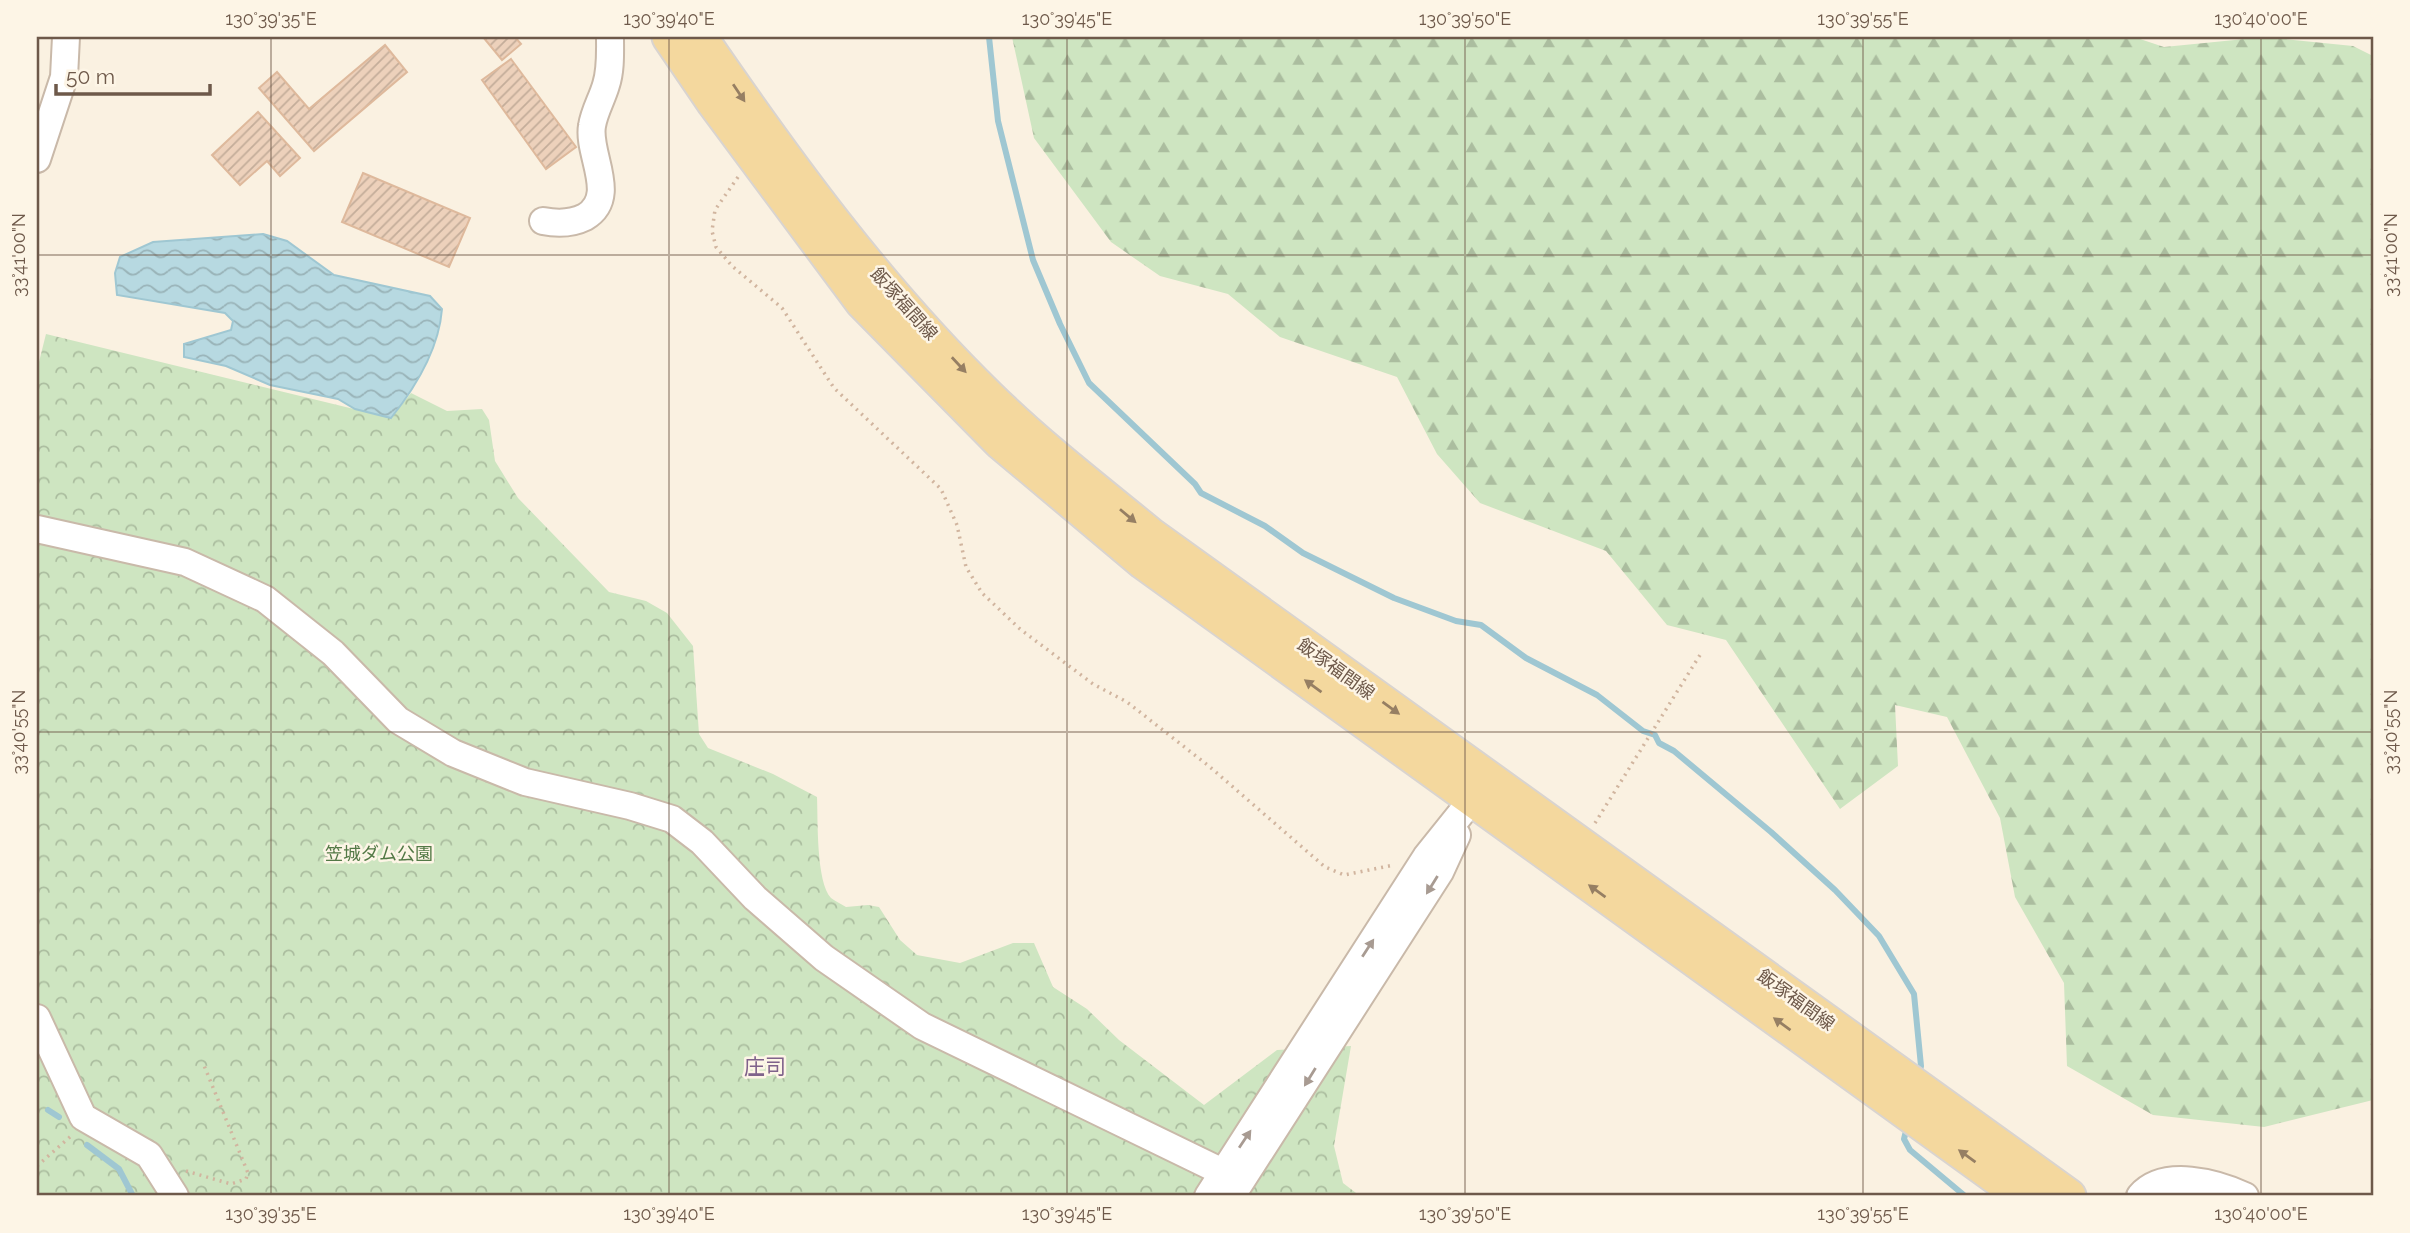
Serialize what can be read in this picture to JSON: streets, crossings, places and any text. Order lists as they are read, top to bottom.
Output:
{
  "streets": {
    "main road": ["飯塚福間線"]
  },
  "districts": ["庄司"],
  "parks": ["笠城ダム公園"],
  "scale_bar": "50 m",
  "coordinates": [
    "130°39'35\"E",
    "130°39'40\"E",
    "130°39'45\"E",
    "130°39'50\"E",
    "130°39'55\"E",
    "130°40'00\"E",
    "33°41'00\"N",
    "33°40'55\"N"
  ]
}
